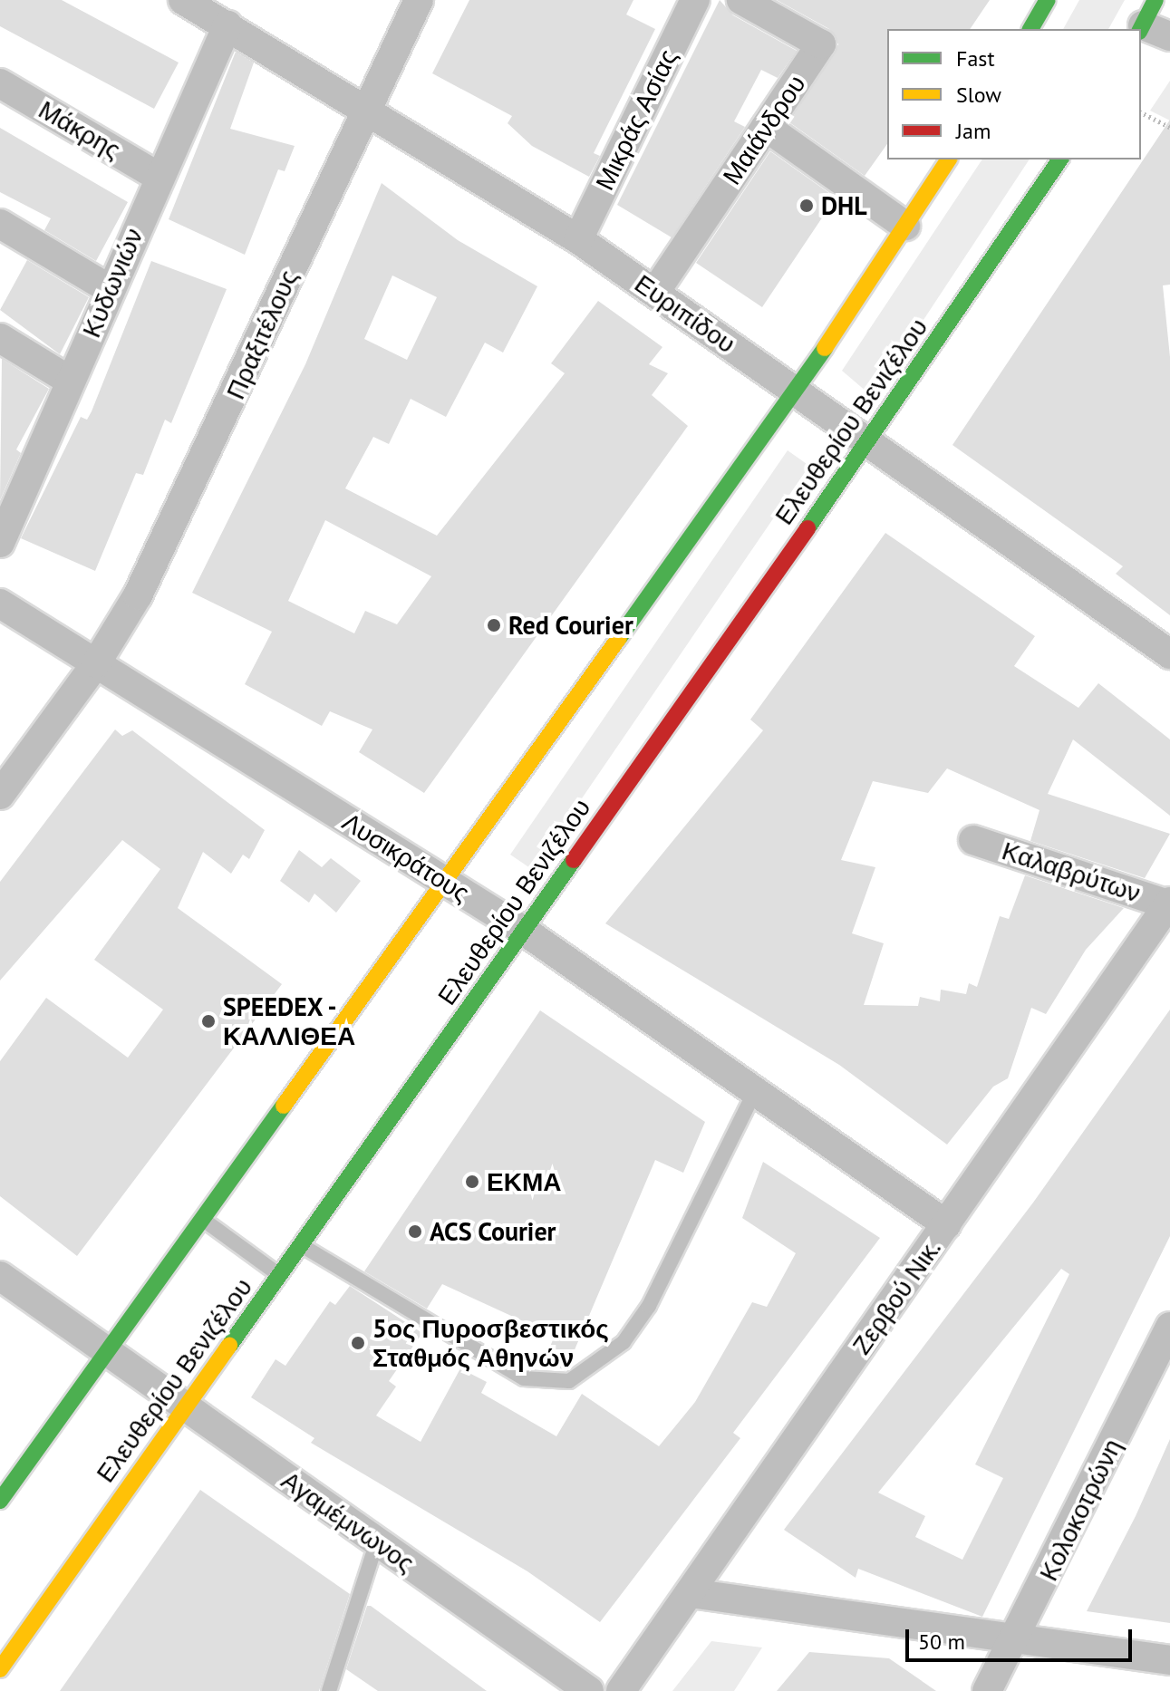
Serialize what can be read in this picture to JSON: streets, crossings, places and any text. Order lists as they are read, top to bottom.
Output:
{
  "streets": {
    "main road": ["Ελευθερίου Βενιζέλου"],
    "street": [
      "Μικράς Ασίας",
      "Μάκρης",
      "Μαιάνδρου",
      "Κυδωνιών",
      "Ευριπίδου",
      "Πραξιτέλους",
      "Λυσικράτους",
      "Καλαβρύτων",
      "Ζερβού Νικ.",
      "Κολοκοτρώνη",
      "Αγαμέμνωνος"
    ]
  },
  "crossings": [
    ["Μικράς Ασίας", "Ευριπίδου"],
    ["Μάκρης", "Κυδωνιών"],
    ["Μαιάνδρου", "Ευριπίδου"],
    ["Κυδωνιών", "Ευριπίδου"],
    ["Ευριπίδου", "Πραξιτέλους"],
    ["Ευριπίδου", "Ελευθερίου Βενιζέλου"],
    ["Πραξιτέλους", "Λυσικράτους"],
    ["Ελευθερίου Βενιζέλου", "Λυσικράτους"],
    ["Ελευθερίου Βενιζέλου", "Αγαμέμνωνος"],
    ["Λυσικράτους", "Ζερβού Νικ."],
    ["Καλαβρύτων", "Ζερβού Νικ."]
  ],
  "places": [
    "DHL",
    "Red Courier",
    "SPEEDEX - ΚΑΛΛΙΘΕΑ",
    "ΕΚΜΑ",
    "ACS Courier",
    "5ος Πυροσβεστικός Σταθμός Αθηνών"
  ],
  "legend": ["Fast", "Slow", "Jam"],
  "scale_bar": "50 m"
}
